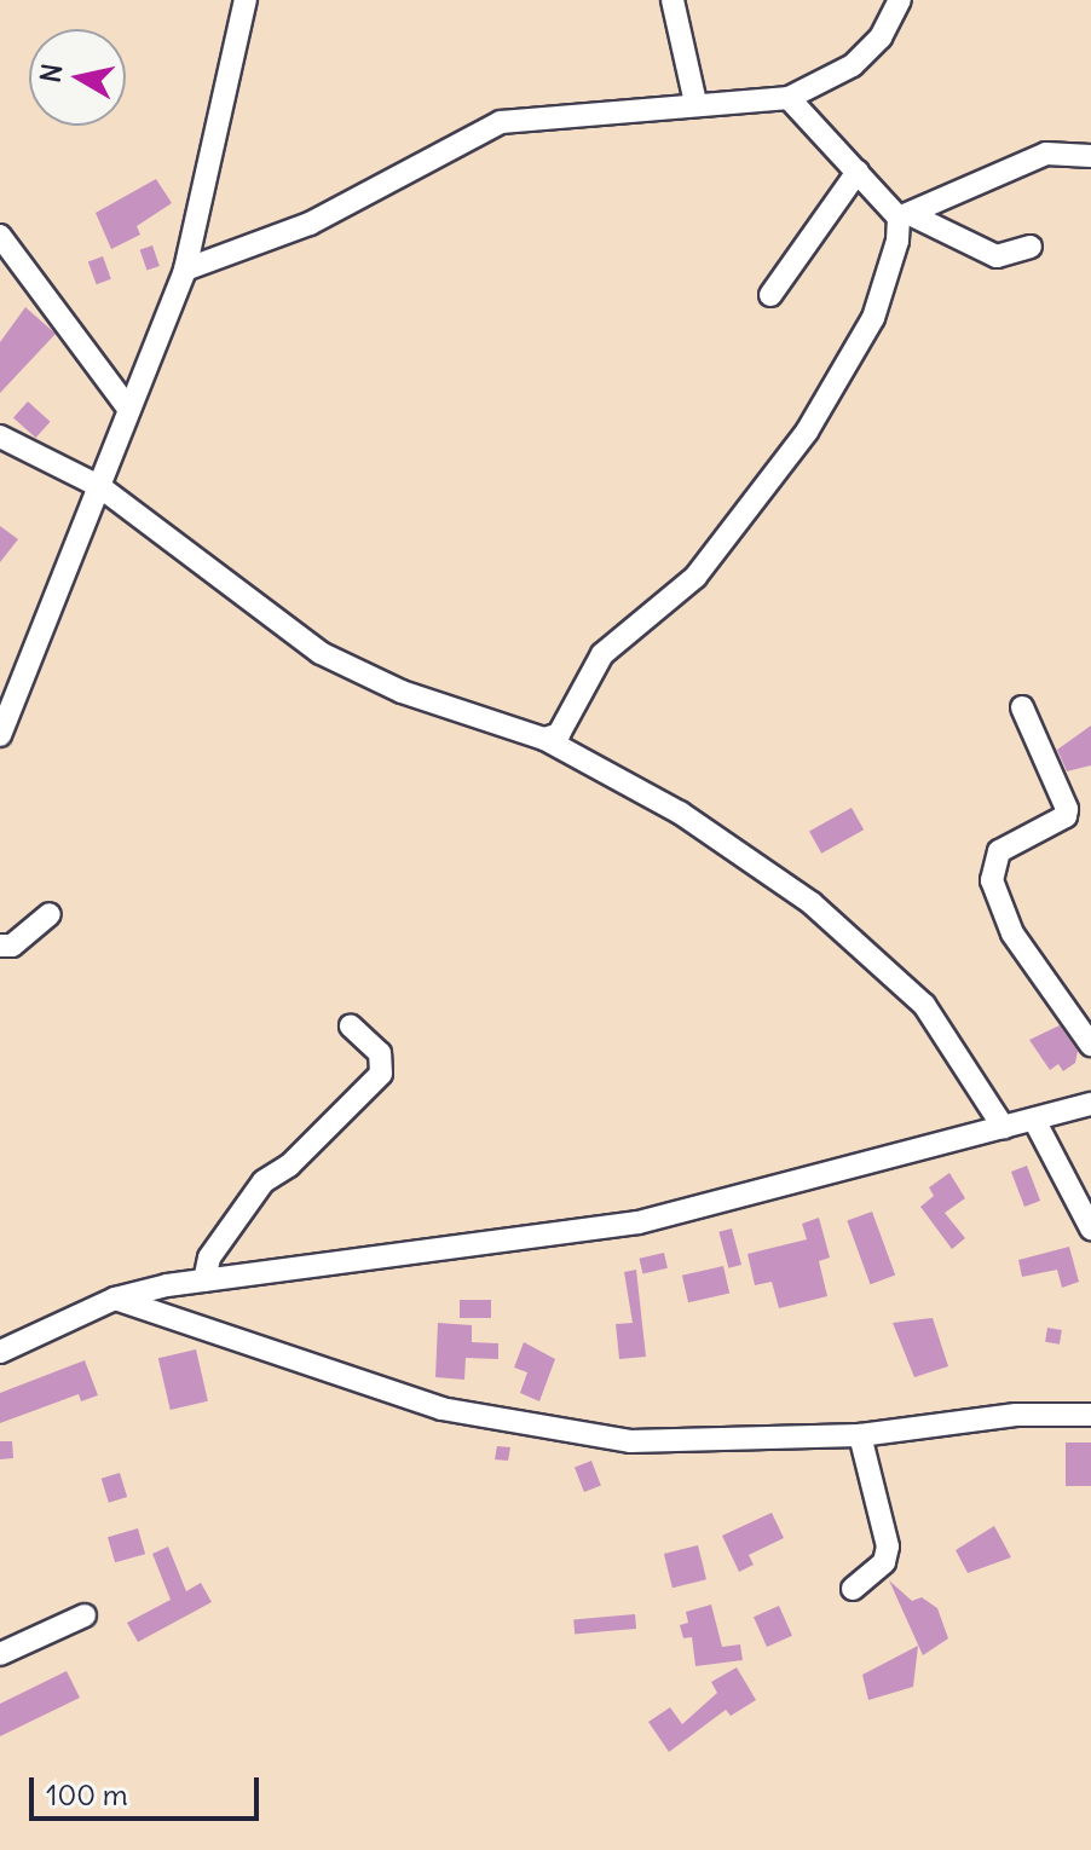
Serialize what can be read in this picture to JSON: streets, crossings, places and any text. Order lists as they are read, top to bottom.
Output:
{
  "scale_bar": "100 m",
  "north": "left"
}
